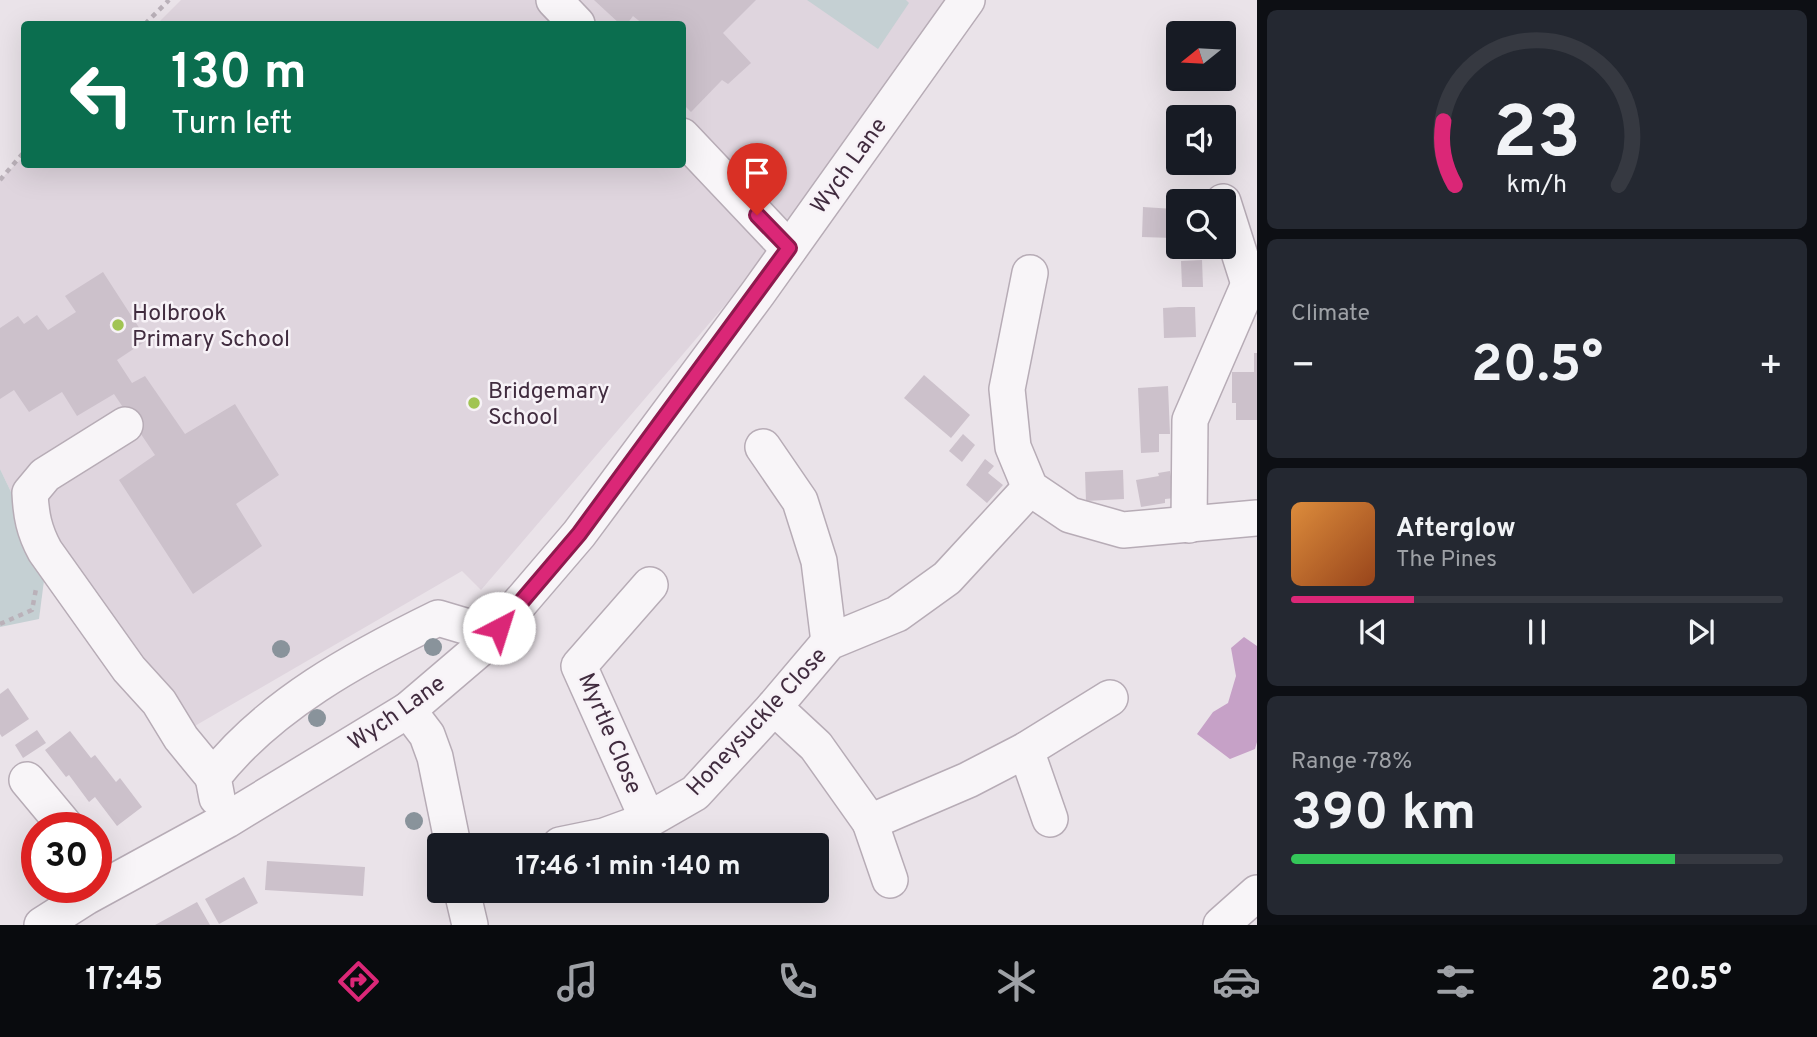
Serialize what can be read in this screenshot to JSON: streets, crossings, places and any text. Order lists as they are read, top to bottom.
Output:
{
  "streets": {
    "street": ["Wych Lane", "Honeysuckle Close", "Myrtle Close"]
  },
  "crossings": [
    ["Honeysuckle Close", "Myrtle Close"]
  ],
  "places": ["Holbrook Primary School", "Bridgemary School"],
  "north": "left",
  "page": {
    "turn": ["130 m", "Turn left"],
    "tile": [
      "Climate",
      ["Range · 78%", "390 km"]
    ],
    "heat": ["−", "20.5°", "+"],
    "song": ["Afterglow", "The Pines"],
    "limit": "30",
    "trip": "17:46 · 1 min · 140 m",
    "tabs": ["17:45", "20.5°"],
    "gauge": ["23", "km/h"]
  }
}
